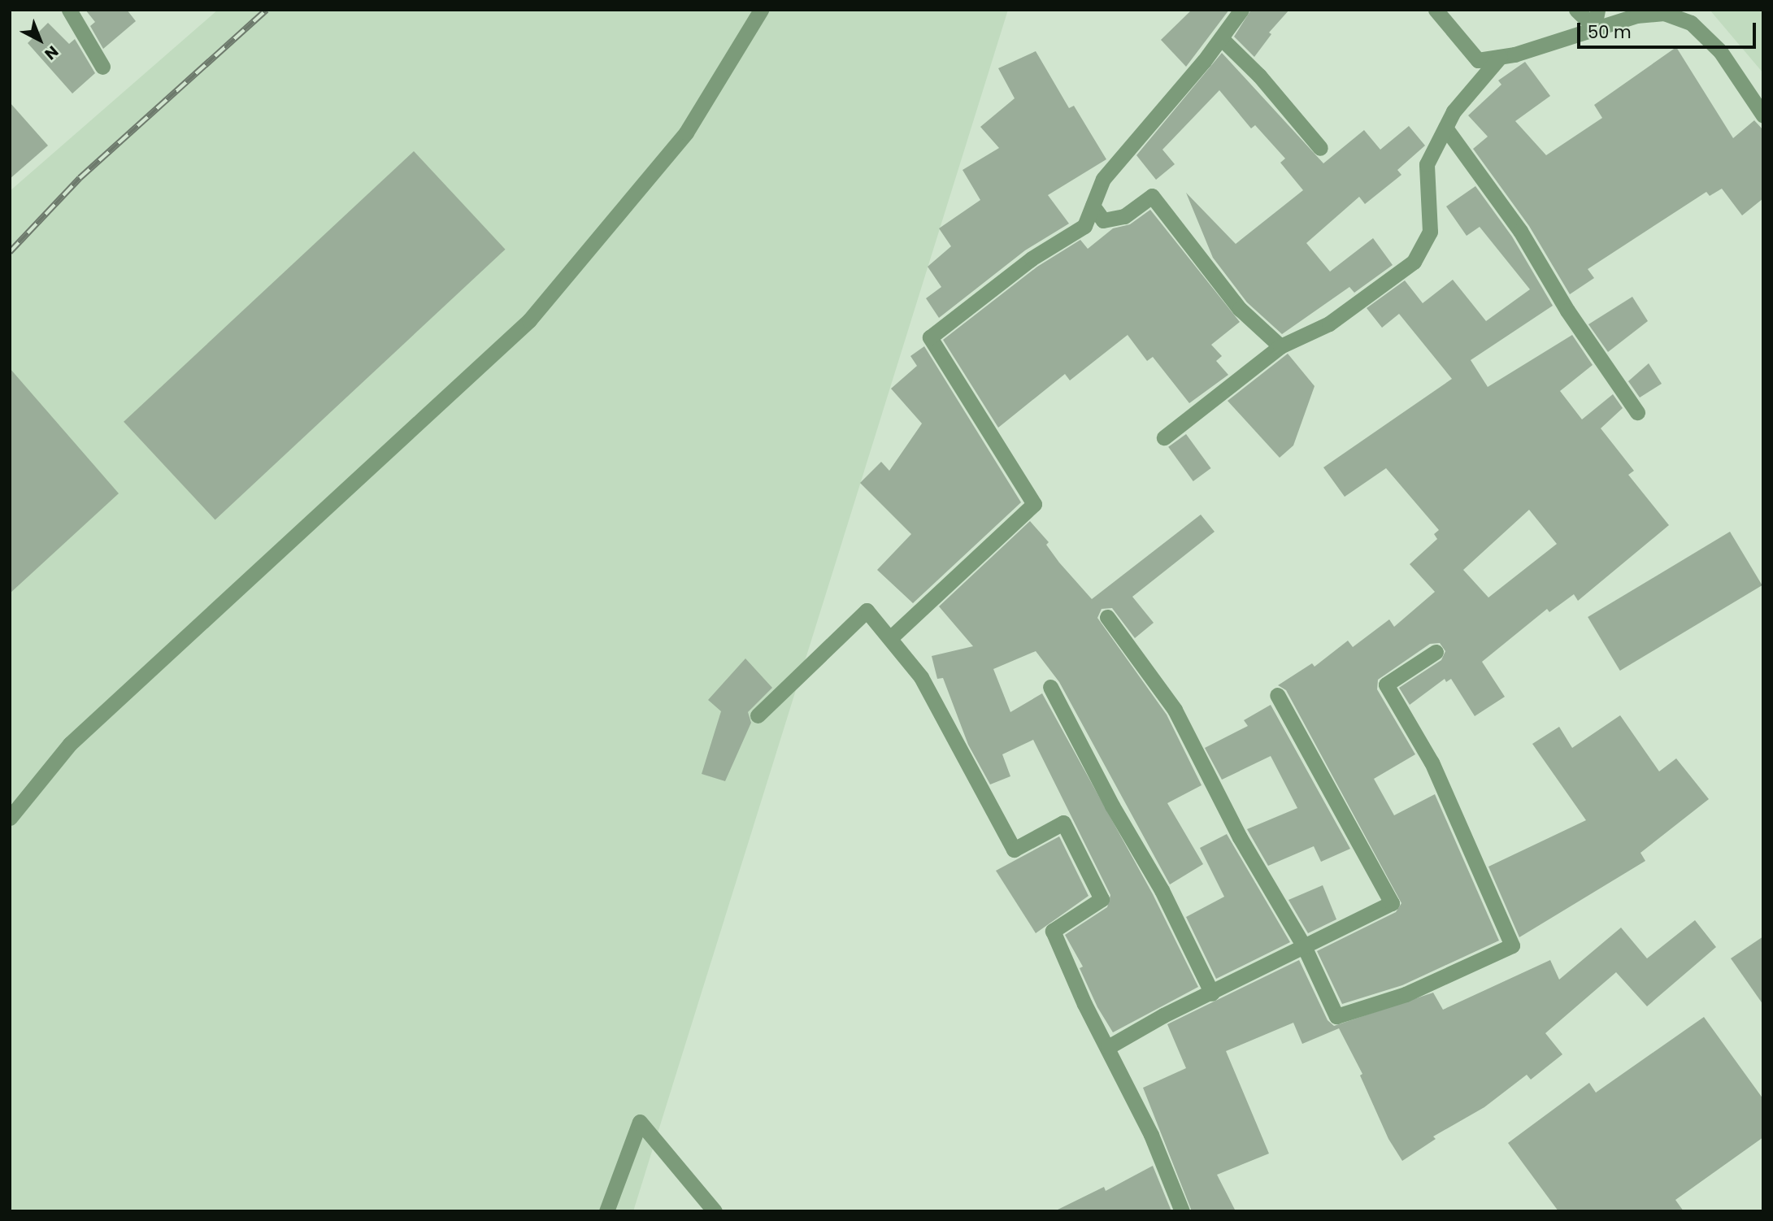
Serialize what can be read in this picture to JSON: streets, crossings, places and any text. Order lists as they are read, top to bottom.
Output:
{
  "scale_bar": "50 m",
  "north": "bottom right"
}
